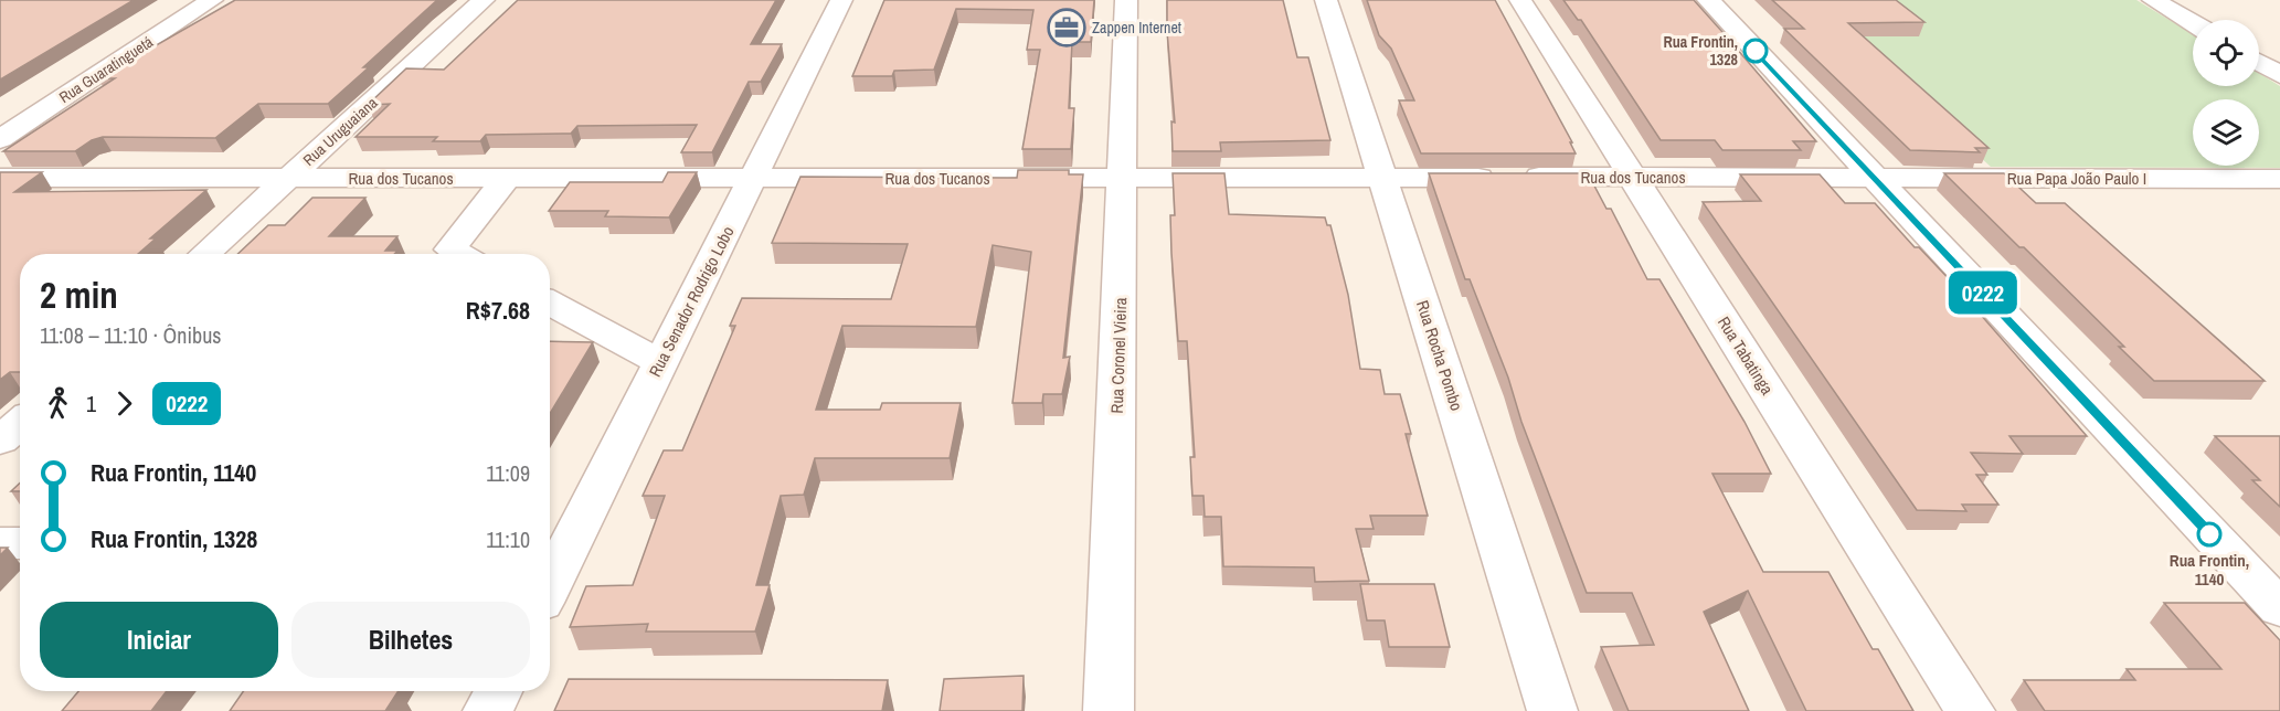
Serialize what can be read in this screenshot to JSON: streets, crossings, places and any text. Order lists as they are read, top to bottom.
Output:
{
  "streets": {
    "street": [
      "Rua Guaratinguetá",
      "Rua Uruguaiana",
      "Rua dos Tucanos",
      "Rua Papa João Paulo I",
      "Rua Senador Rodrigo Lobo",
      "Rua Coronel Vieira",
      "Rua Rocha Pombo",
      "Rua Tabatinga"
    ]
  },
  "crossings": [
    ["Rua Uruguaiana", "Rua dos Tucanos"],
    ["Rua dos Tucanos", "Rua Papa João Paulo I"],
    ["Rua dos Tucanos", "Rua Senador Rodrigo Lobo"],
    ["Rua dos Tucanos", "Rua Coronel Vieira"],
    ["Rua dos Tucanos", "Rua Rocha Pombo"],
    ["Rua dos Tucanos", "Rua Tabatinga"]
  ],
  "places": {
    "office": ["Zappen Internet"],
    "other": ["Rua Frontin, 1328", "Rua Frontin, 1140"]
  },
  "lines": ["bus line 0222"],
  "page": {
    "on_map": "0222",
    "heading": ["2 min", "11:08 – 11:10 · Ônibus", "R$7.68"],
    "legs": ["1", "0222"],
    "list": [
      {
        "name": "Rua Frontin, 1140",
        "value": "11:09"
      },
      {
        "name": "Rua Frontin, 1328",
        "value": "11:10"
      }
    ],
    "buttons": ["Iniciar", "Bilhetes"]
  }
}
